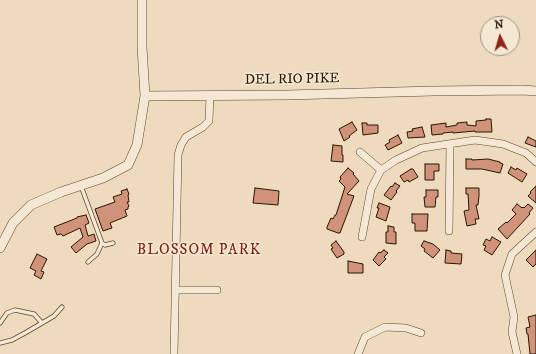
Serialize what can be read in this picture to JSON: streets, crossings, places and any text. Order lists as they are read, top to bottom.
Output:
{
  "streets": {
    "street": ["DEL RIO PIKE"]
  },
  "districts": ["BLOSSOM PARK"],
  "north": "top"
}
